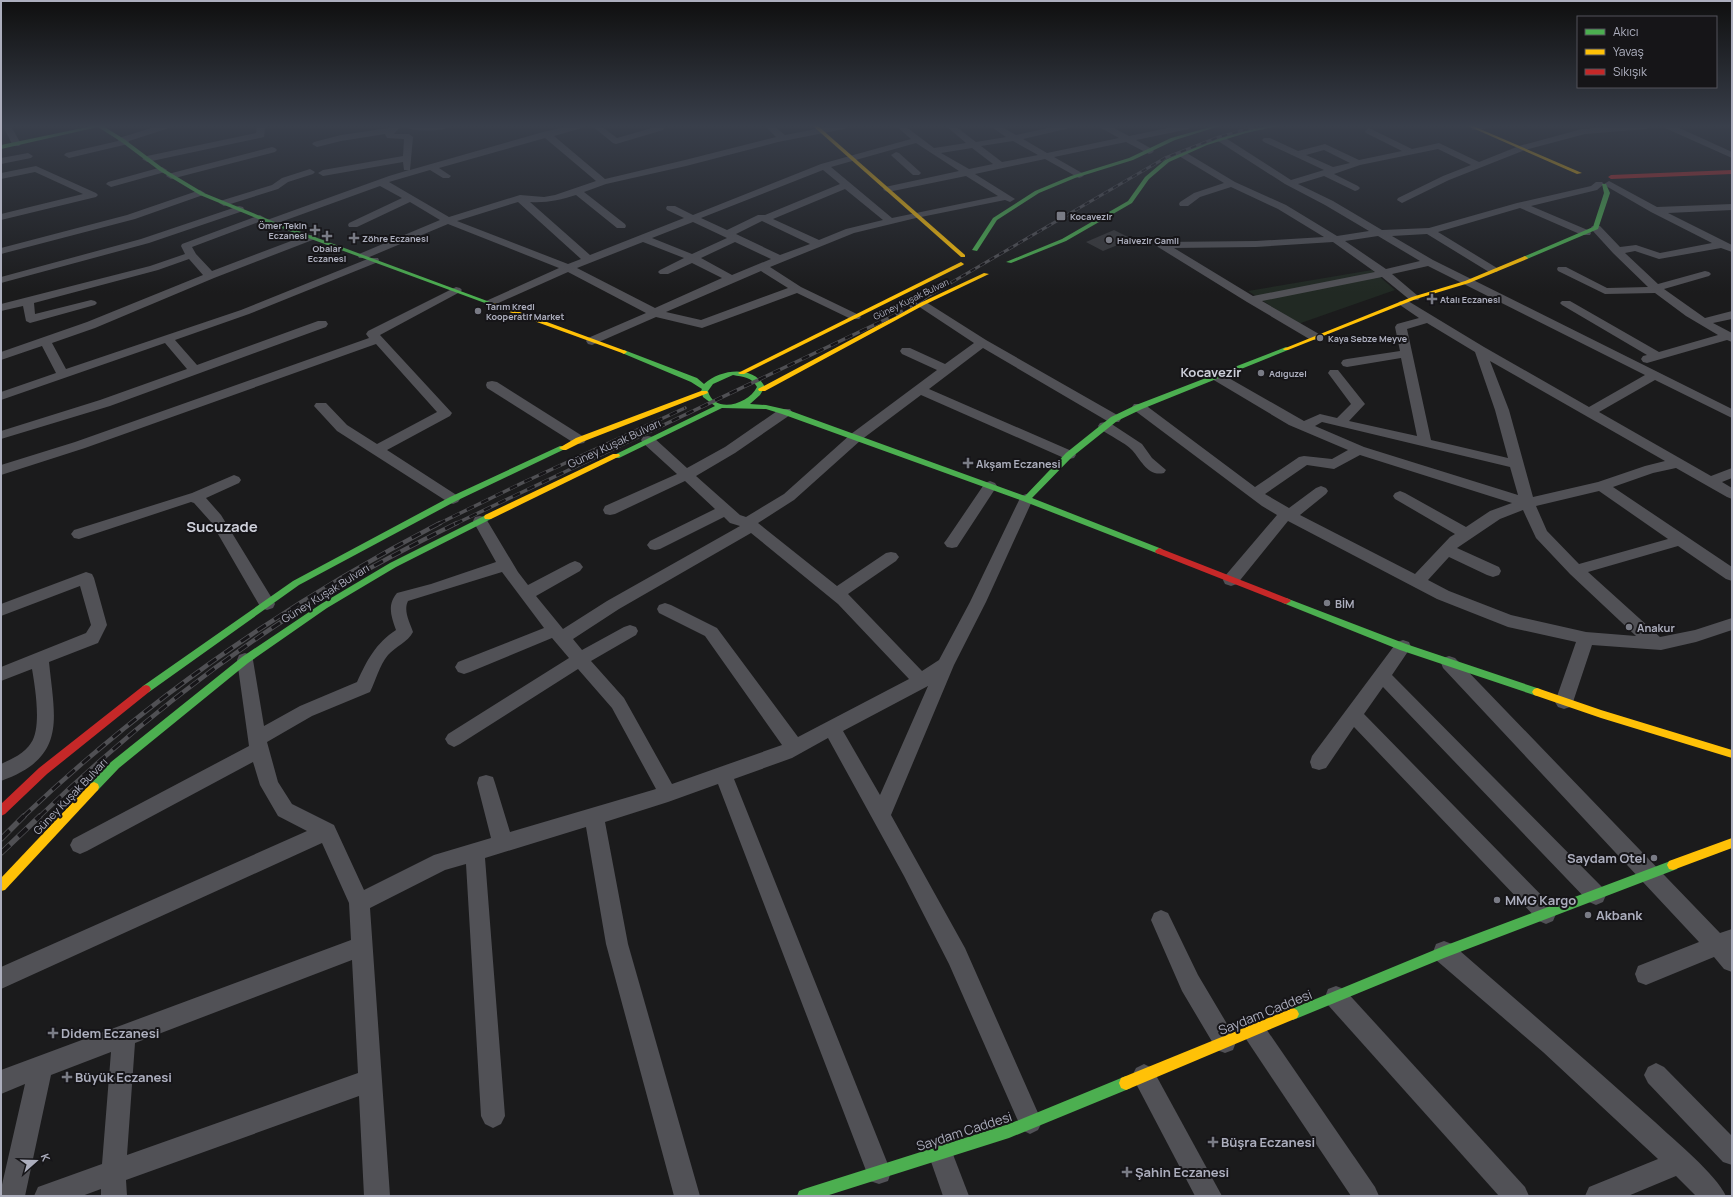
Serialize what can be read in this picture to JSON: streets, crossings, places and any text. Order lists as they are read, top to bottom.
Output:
{
  "streets": {
    "main road": ["Güney Kuşak Bulvarı", "Saydam Caddesi"]
  },
  "districts": ["Kocavezir", "Sucuzade"],
  "places": {
    "transit": ["Kocavezir"],
    "health": [
      "Ömer Tekin Eczanesi",
      "Obalar Eczanesi",
      "Zöhre Eczanesi",
      "Atalı Eczanesi",
      "Akşam Eczanesi",
      "Didem Eczanesi",
      "Büyük Eczanesi",
      "Büşra Eczanesi",
      "Şahin Eczanesi"
    ],
    "other": [
      "Halvezir Camii",
      "Tarım Kredi Kooperatif Market",
      "Kaya Sebze Meyve",
      "Adıguzel",
      "BİM",
      "Anakur",
      "Saydam Otel",
      "MMG Kargo",
      "Akbank"
    ]
  },
  "legend": ["Akıcı", "Yavaş", "Sıkışık"],
  "north": "right"
}
